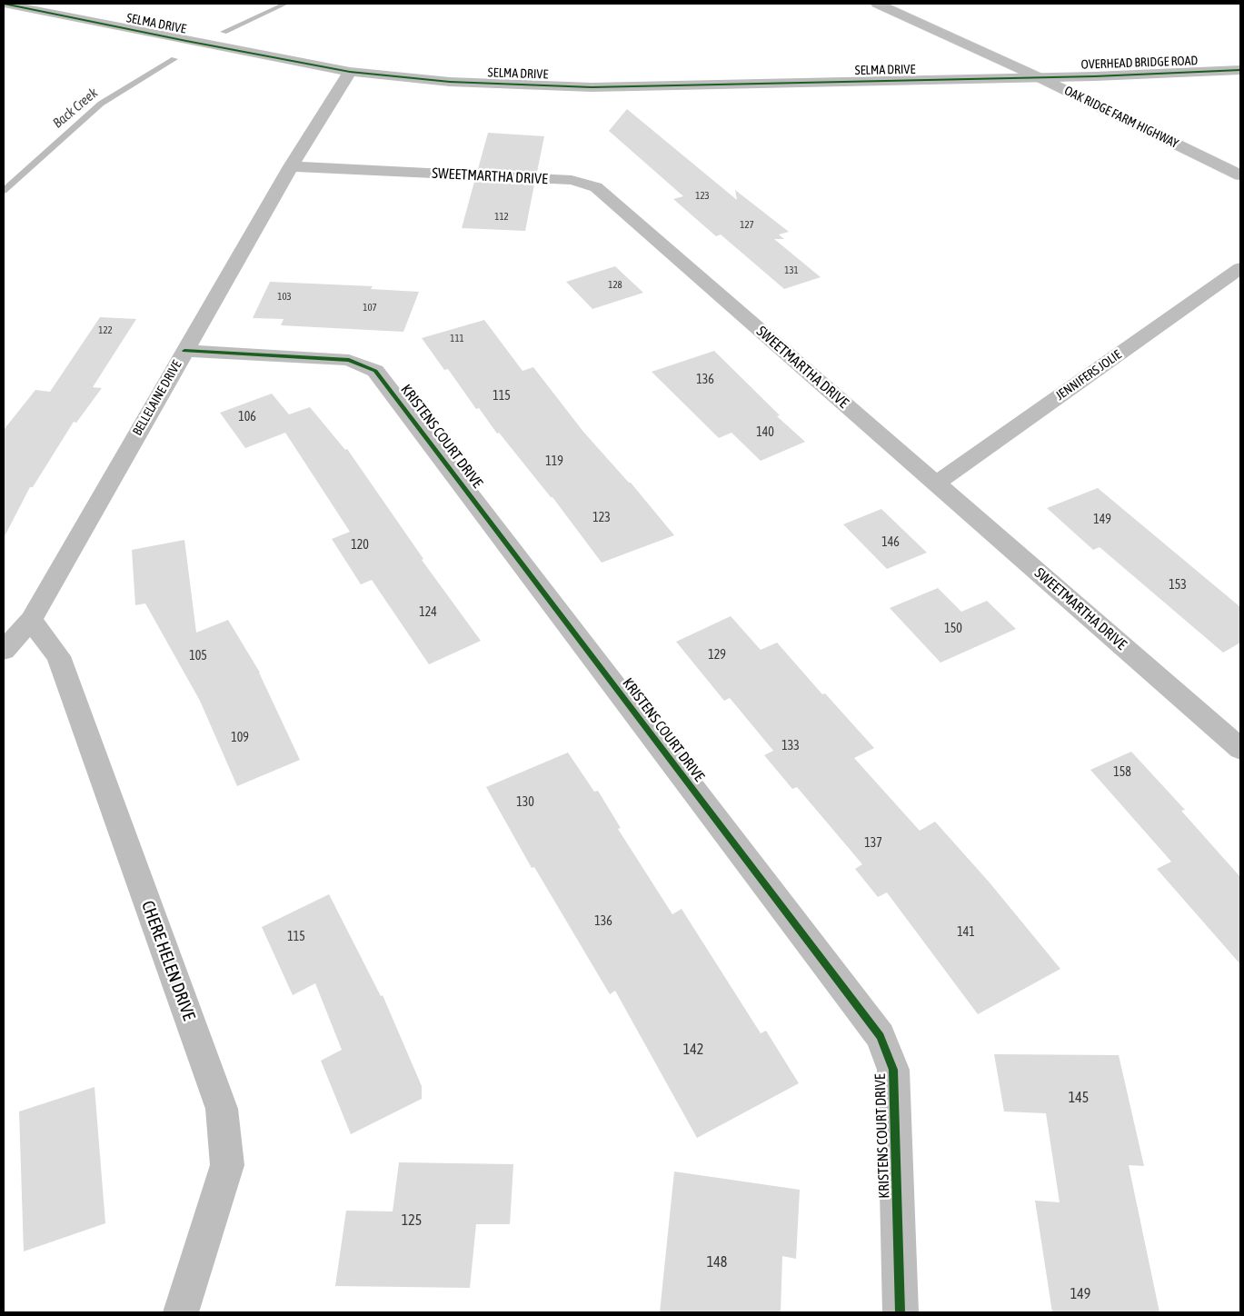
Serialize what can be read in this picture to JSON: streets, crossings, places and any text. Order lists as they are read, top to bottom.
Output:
{
  "streets": {
    "street": [
      "SELMA DRIVE",
      "OVERHEAD BRIDGE ROAD",
      "OAK RIDGE FARM HIGHWAY",
      "SWEETMARTHA DRIVE",
      "JENNIFERS JOLIE",
      "BELLELAINE DRIVE",
      "KRISTENS COURT DRIVE",
      "CHERE HELEN DRIVE"
    ]
  },
  "crossings": [
    ["SELMA DRIVE", "OVERHEAD BRIDGE ROAD"],
    ["SELMA DRIVE", "OAK RIDGE FARM HIGHWAY"],
    ["SELMA DRIVE", "BELLELAINE DRIVE"],
    ["OVERHEAD BRIDGE ROAD", "OAK RIDGE FARM HIGHWAY"],
    ["SWEETMARTHA DRIVE", "JENNIFERS JOLIE"],
    ["SWEETMARTHA DRIVE", "BELLELAINE DRIVE"],
    ["BELLELAINE DRIVE", "KRISTENS COURT DRIVE"],
    ["BELLELAINE DRIVE", "CHERE HELEN DRIVE"]
  ],
  "water": ["Back Creek"],
  "house_numbers": [
    "123",
    "112",
    "127",
    "131",
    "128",
    "103",
    "107",
    "122",
    "111",
    "136",
    "115",
    "106",
    "140",
    "119",
    "123",
    "149",
    "146",
    "120",
    "153",
    "124",
    "150",
    "129",
    "105",
    "109",
    "133",
    "158",
    "130",
    "137",
    "136",
    "141",
    "115",
    "142",
    "145",
    "125",
    "148",
    "149"
  ]
}
